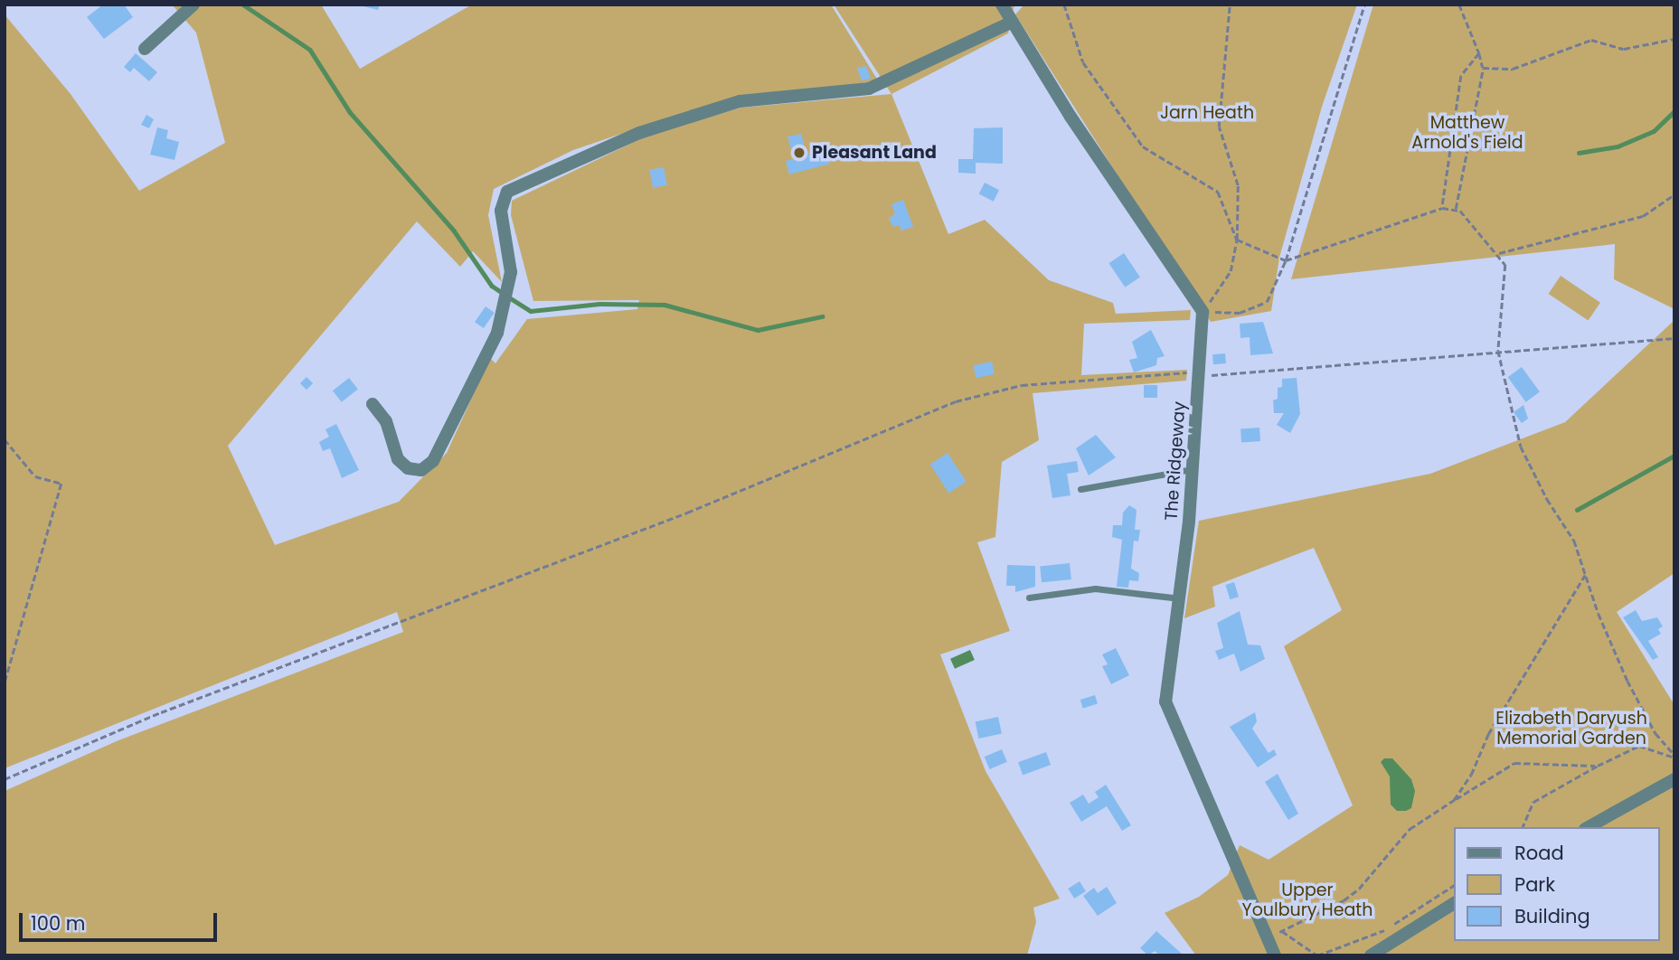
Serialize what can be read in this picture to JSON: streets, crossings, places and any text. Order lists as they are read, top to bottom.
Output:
{
  "streets": {
    "street": ["The Ridgeway"]
  },
  "parks": [
    "Jarn Heath",
    "Matthew Arnold's Field",
    "Elizabeth Daryush Memorial Garden",
    "Upper Youlbury Heath"
  ],
  "places": ["Pleasant Land"],
  "legend": ["Road", "Park", "Building"],
  "scale_bar": "100 m"
}
